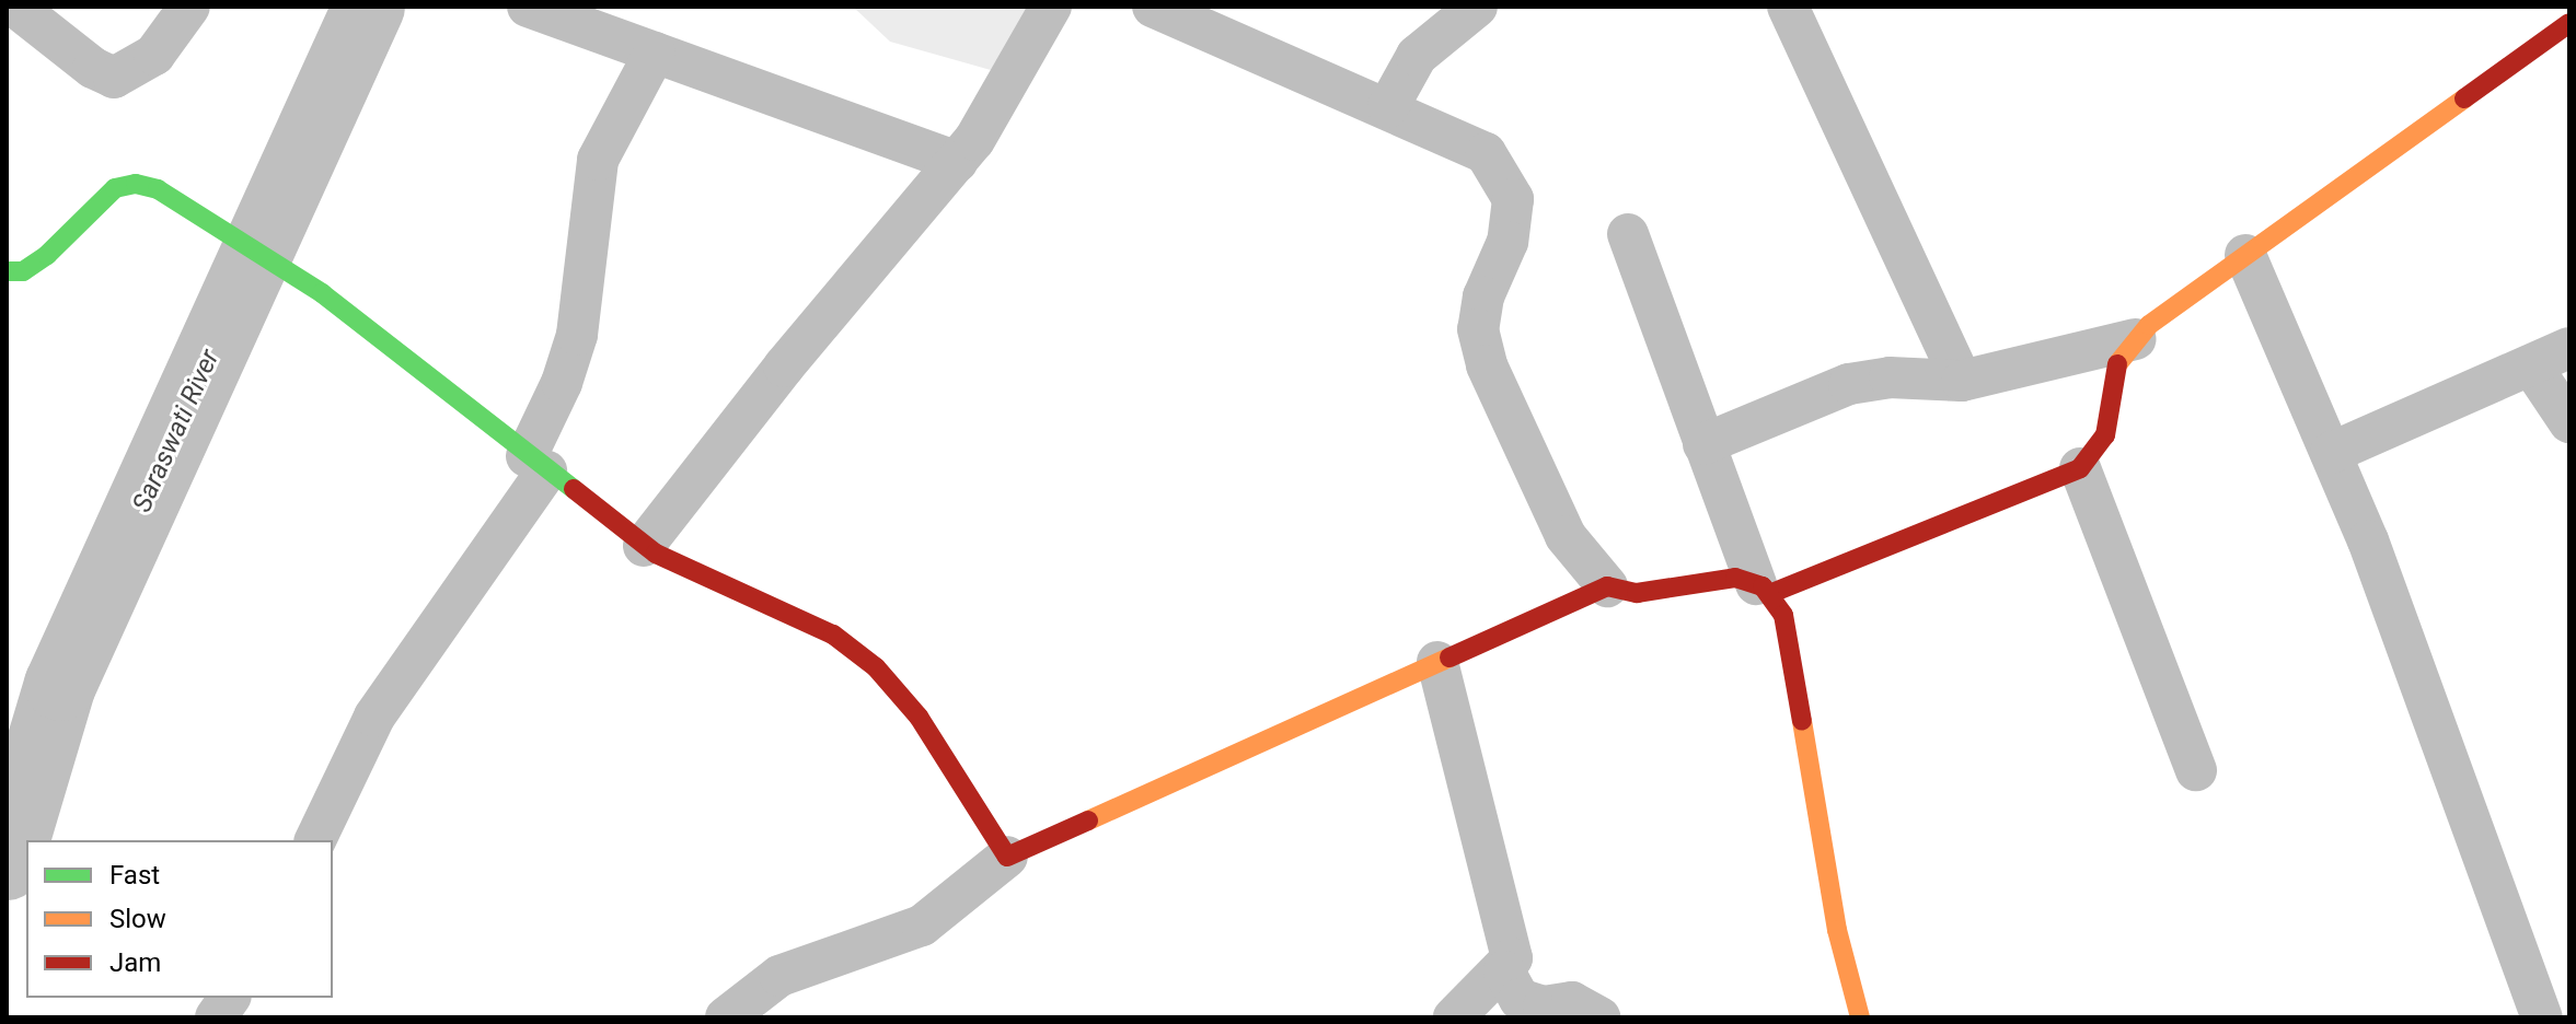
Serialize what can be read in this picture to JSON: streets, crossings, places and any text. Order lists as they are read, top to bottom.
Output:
{
  "water": ["Saraswati River"],
  "legend": ["Fast", "Slow", "Jam"]
}
